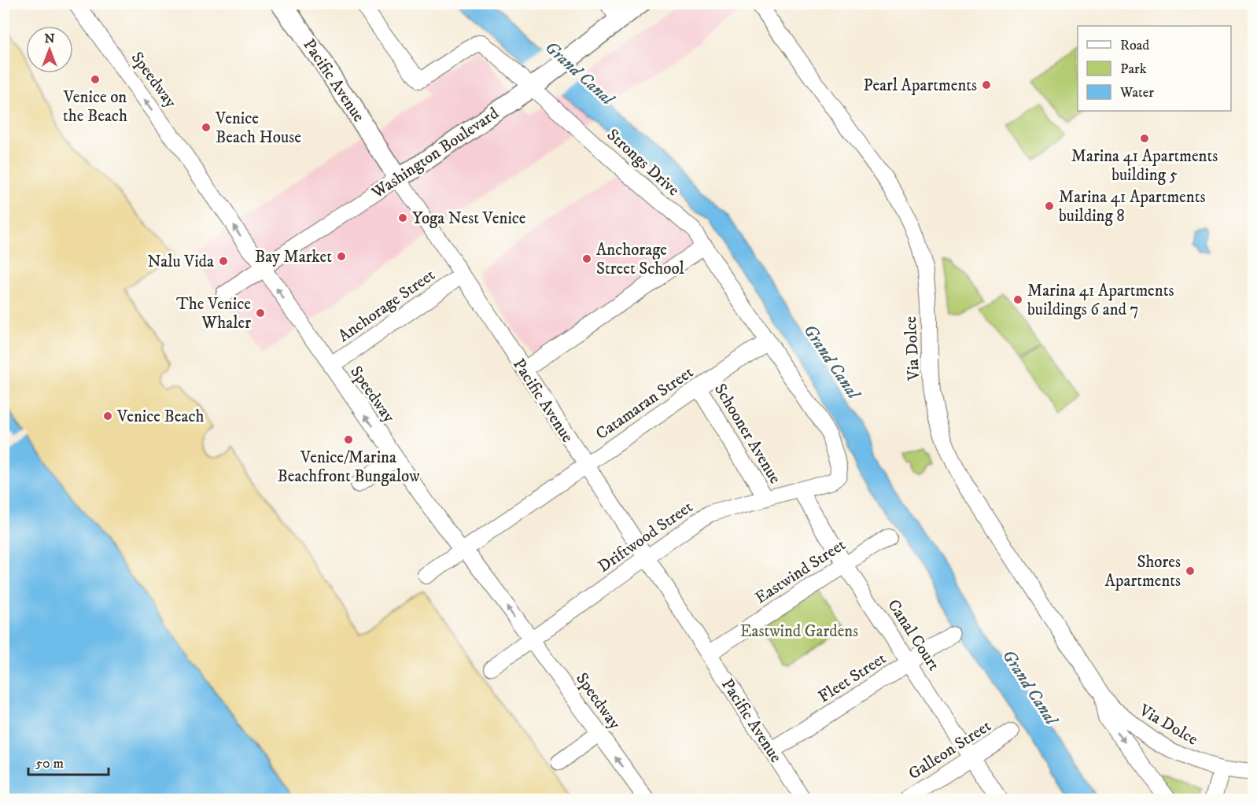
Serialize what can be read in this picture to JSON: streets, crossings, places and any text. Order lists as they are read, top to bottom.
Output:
{
  "streets": {
    "main road": ["Pacific Avenue", "Washington Boulevard"],
    "street": [
      "Speedway",
      "Strongs Drive",
      "Anchorage Street",
      "Via Dolce",
      "Catamaran Street",
      "Schooner Avenue",
      "Driftwood Street",
      "Eastwind Street",
      "Canal Court",
      "Fleet Street",
      "Galleon Street"
    ]
  },
  "crossings": [
    ["Speedway", "Washington Boulevard"],
    ["Speedway", "Anchorage Street"],
    ["Speedway", "Catamaran Street"],
    ["Speedway", "Driftwood Street"],
    ["Pacific Avenue", "Washington Boulevard"],
    ["Pacific Avenue", "Anchorage Street"],
    ["Pacific Avenue", "Catamaran Street"],
    ["Pacific Avenue", "Driftwood Street"],
    ["Pacific Avenue", "Eastwind Street"],
    ["Pacific Avenue", "Fleet Street"],
    ["Washington Boulevard", "Strongs Drive"],
    ["Strongs Drive", "Catamaran Street"],
    ["Strongs Drive", "Driftwood Street"],
    ["Catamaran Street", "Schooner Avenue"],
    ["Schooner Avenue", "Driftwood Street"],
    ["Driftwood Street", "Canal Court"],
    ["Eastwind Street", "Canal Court"],
    ["Canal Court", "Fleet Street"],
    ["Canal Court", "Galleon Street"]
  ],
  "one_way": ["Speedway"],
  "water": ["Grand Canal"],
  "parks": ["Eastwind Gardens"],
  "places": [
    "Venice on the Beach",
    "Pearl Apartments",
    "Venice Beach House",
    "Marina 41 Apartments building 5",
    "Marina 41 Apartments building 8",
    "Yoga Nest Venice",
    "Bay Market",
    "Anchorage Street School",
    "Nalu Vida",
    "Marina 41 Apartments buildings 6 and 7",
    "The Venice Whaler",
    "Venice Beach",
    "Venice/Marina Beachfront Bungalow",
    "Shores Apartments"
  ],
  "legend": ["Road", "Park", "Water"],
  "scale_bar": "50 m",
  "north": "top"
}
